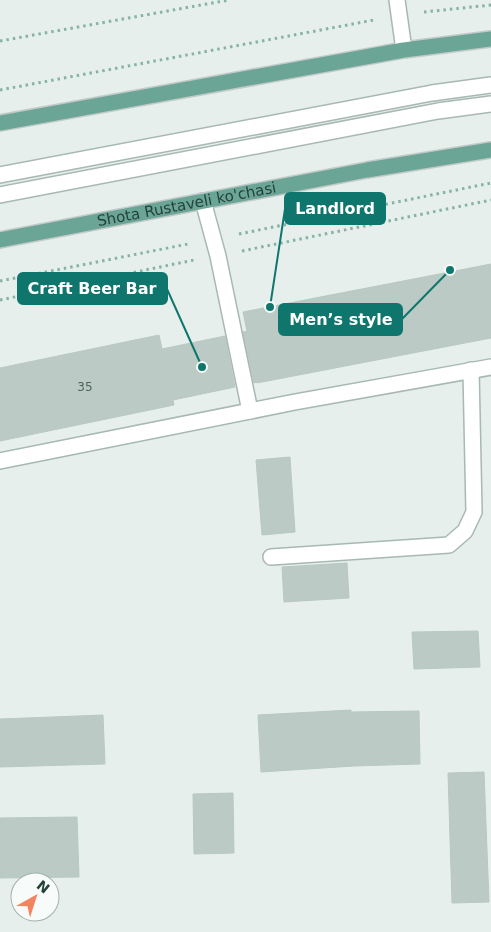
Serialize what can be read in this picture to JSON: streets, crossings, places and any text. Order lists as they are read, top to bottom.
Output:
{
  "streets": {
    "main road": ["Shota Rustaveli ko'chasi"]
  },
  "places": ["Men’s style", "Landlord", "Craft Beer Bar"],
  "house_numbers": ["35"],
  "north": "top right"
}
